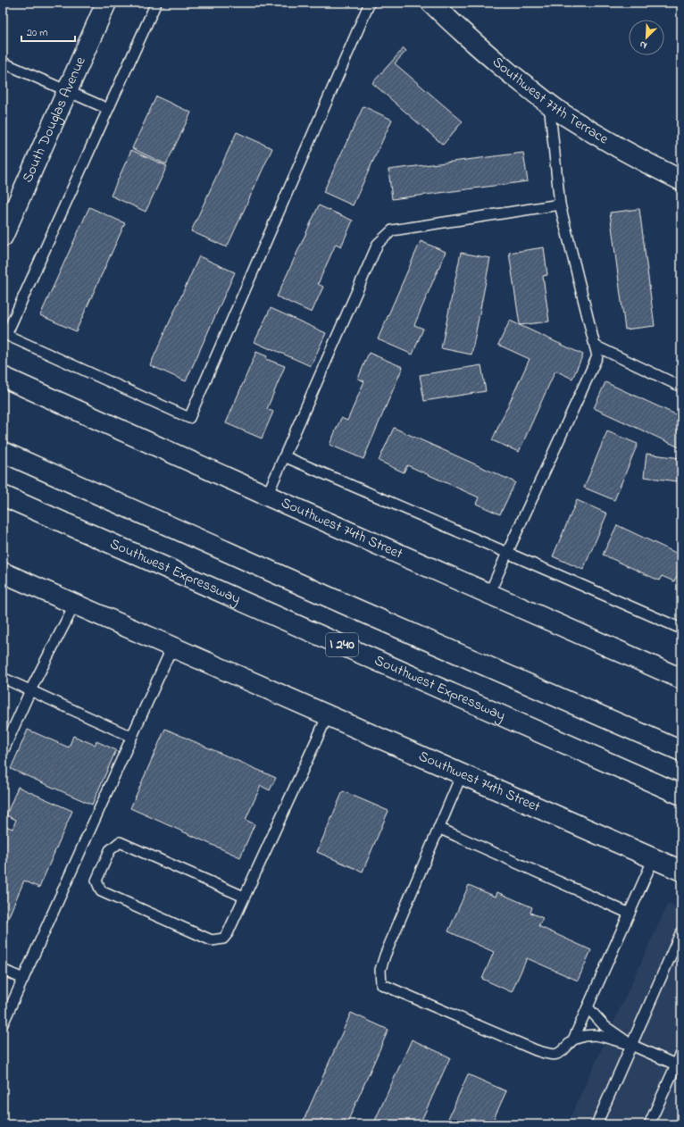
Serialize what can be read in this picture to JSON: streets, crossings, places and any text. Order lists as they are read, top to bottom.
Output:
{
  "streets": {
    "main road": [
      "Southwest 77th Terrace",
      "South Douglas Avenue",
      "Southwest 74th Street",
      "Southwest Expressway",
      "I 240"
    ]
  },
  "scale_bar": "20 m",
  "north": "bottom left"
}
